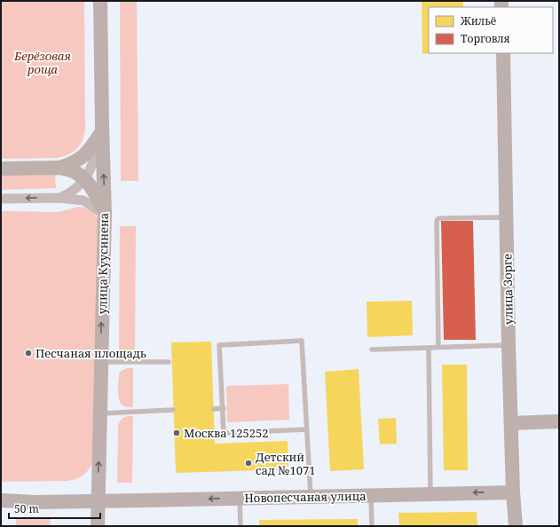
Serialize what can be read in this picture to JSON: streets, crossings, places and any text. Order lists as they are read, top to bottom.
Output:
{
  "streets": {
    "street": ["улица Куусинена", "улица Зорге", "Новопесчаная улица"]
  },
  "crossings": [
    ["улица Куусинена", "Новопесчаная улица"],
    ["улица Зорге", "Новопесчаная улица"]
  ],
  "one_way": ["улица Куусинена", "Новопесчаная улица"],
  "parks": ["Берёзовая роща"],
  "places": ["Песчаная площадь", "Москва 125252", "Детский сад №1071"],
  "legend": ["Жильё", "Торговля"],
  "scale_bar": "50 m"
}
